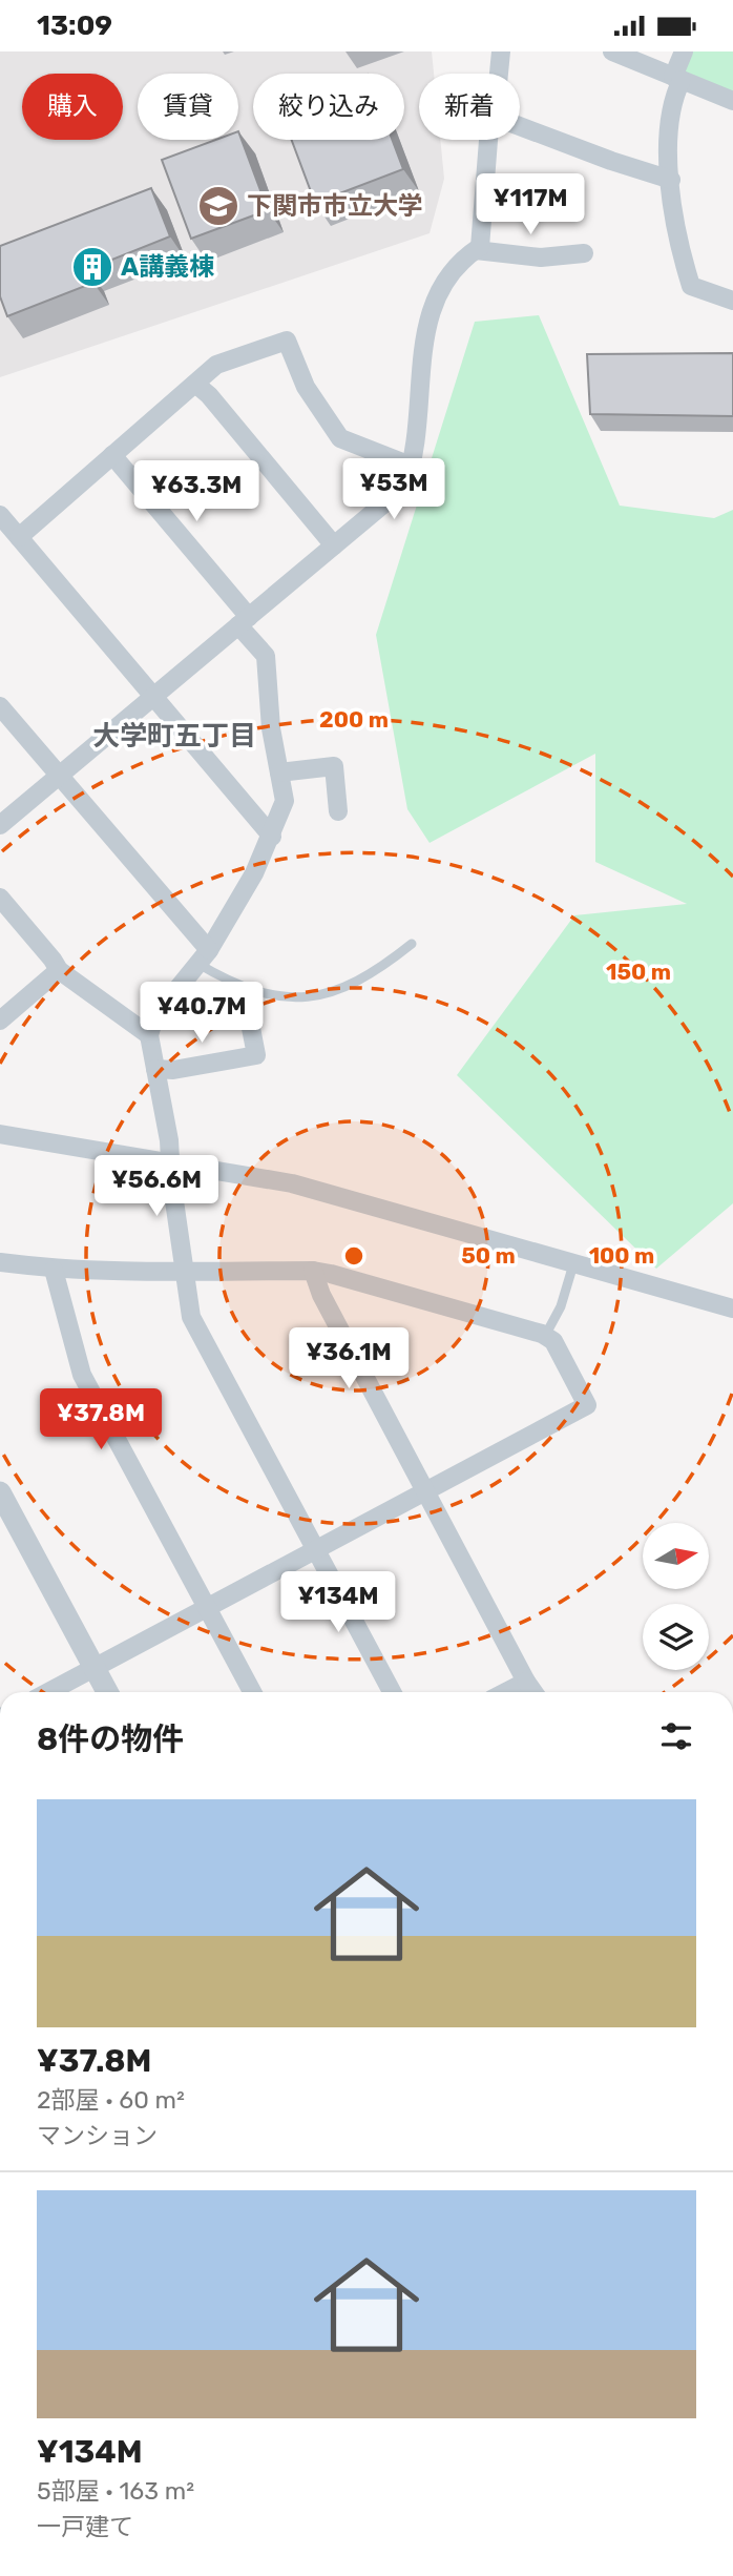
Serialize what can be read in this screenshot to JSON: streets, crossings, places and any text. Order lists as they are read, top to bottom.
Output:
{
  "districts": ["大学町五丁目"],
  "places": {
    "school or university": ["下関市市立大学"],
    "building": ["A講義棟"]
  },
  "north": "right",
  "page": {
    "status": "13:09",
    "chip": [
      "購入",
      "賃貸",
      "絞り込み",
      "新着"
    ],
    "price": [
      "¥117M",
      "¥53M",
      "¥63.3M",
      "¥40.7M",
      "¥56.6M",
      "¥36.1M",
      "¥37.8M",
      "¥134M"
    ],
    "heading": "8件の物件",
    "list": [
      {
        "name": "¥37.8M",
        "note": "2部屋 · 60 m² · マンション"
      },
      {
        "name": "¥134M",
        "note": "5部屋 · 163 m² · 一戸建て"
      }
    ]
  },
  "rings": [
    "200 m",
    "150 m",
    "50 m",
    "100 m"
  ]
}
